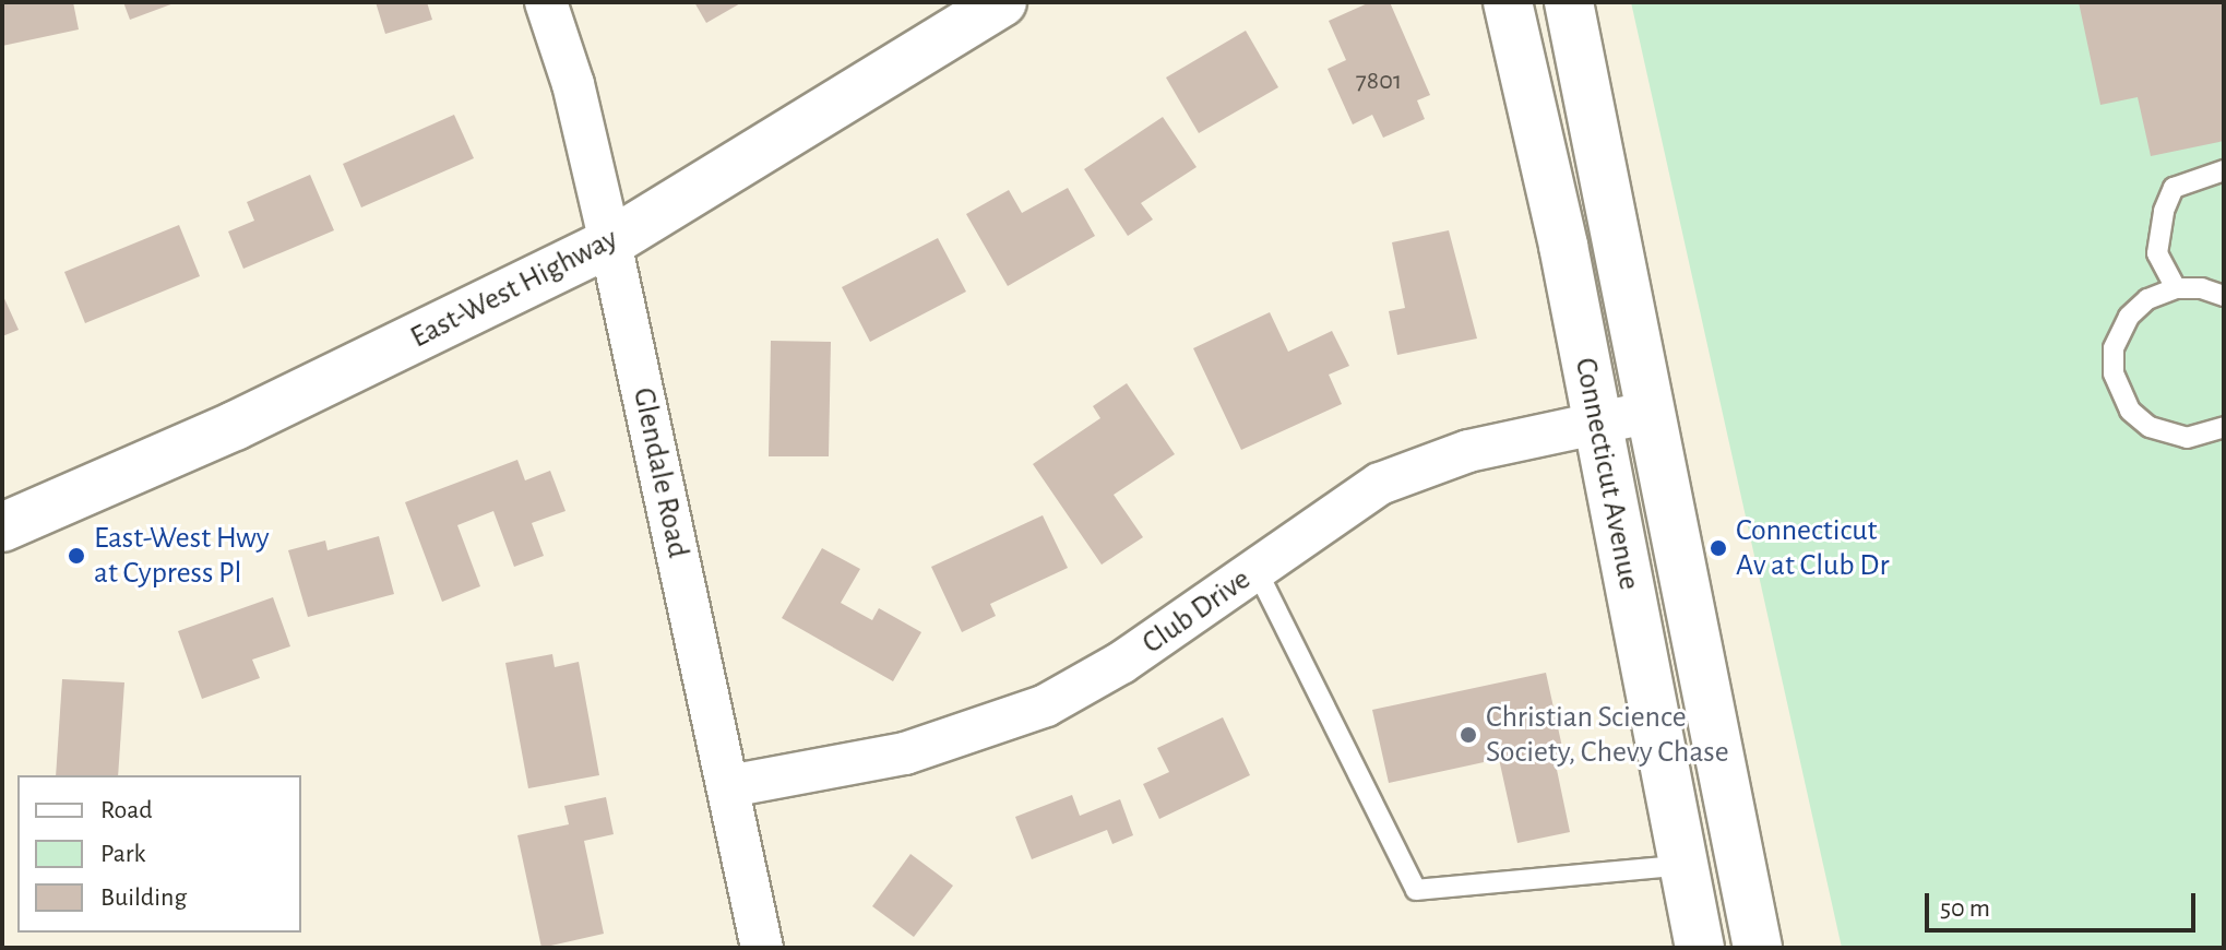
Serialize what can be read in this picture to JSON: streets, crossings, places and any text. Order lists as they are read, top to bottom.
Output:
{
  "streets": {
    "main road": ["East-West Highway", "Connecticut Avenue"],
    "street": ["Glendale Road", "Club Drive"]
  },
  "crossings": [
    ["East-West Highway", "Glendale Road"],
    ["Glendale Road", "Club Drive"],
    ["Connecticut Avenue", "Club Drive"]
  ],
  "places": ["Connecticut Av at Club Dr", "East-West Hwy at Cypress Pl", "Christian Science Society, Chevy Chase"],
  "house_numbers": ["7801"],
  "legend": ["Road", "Park", "Building"],
  "scale_bar": "50 m"
}
